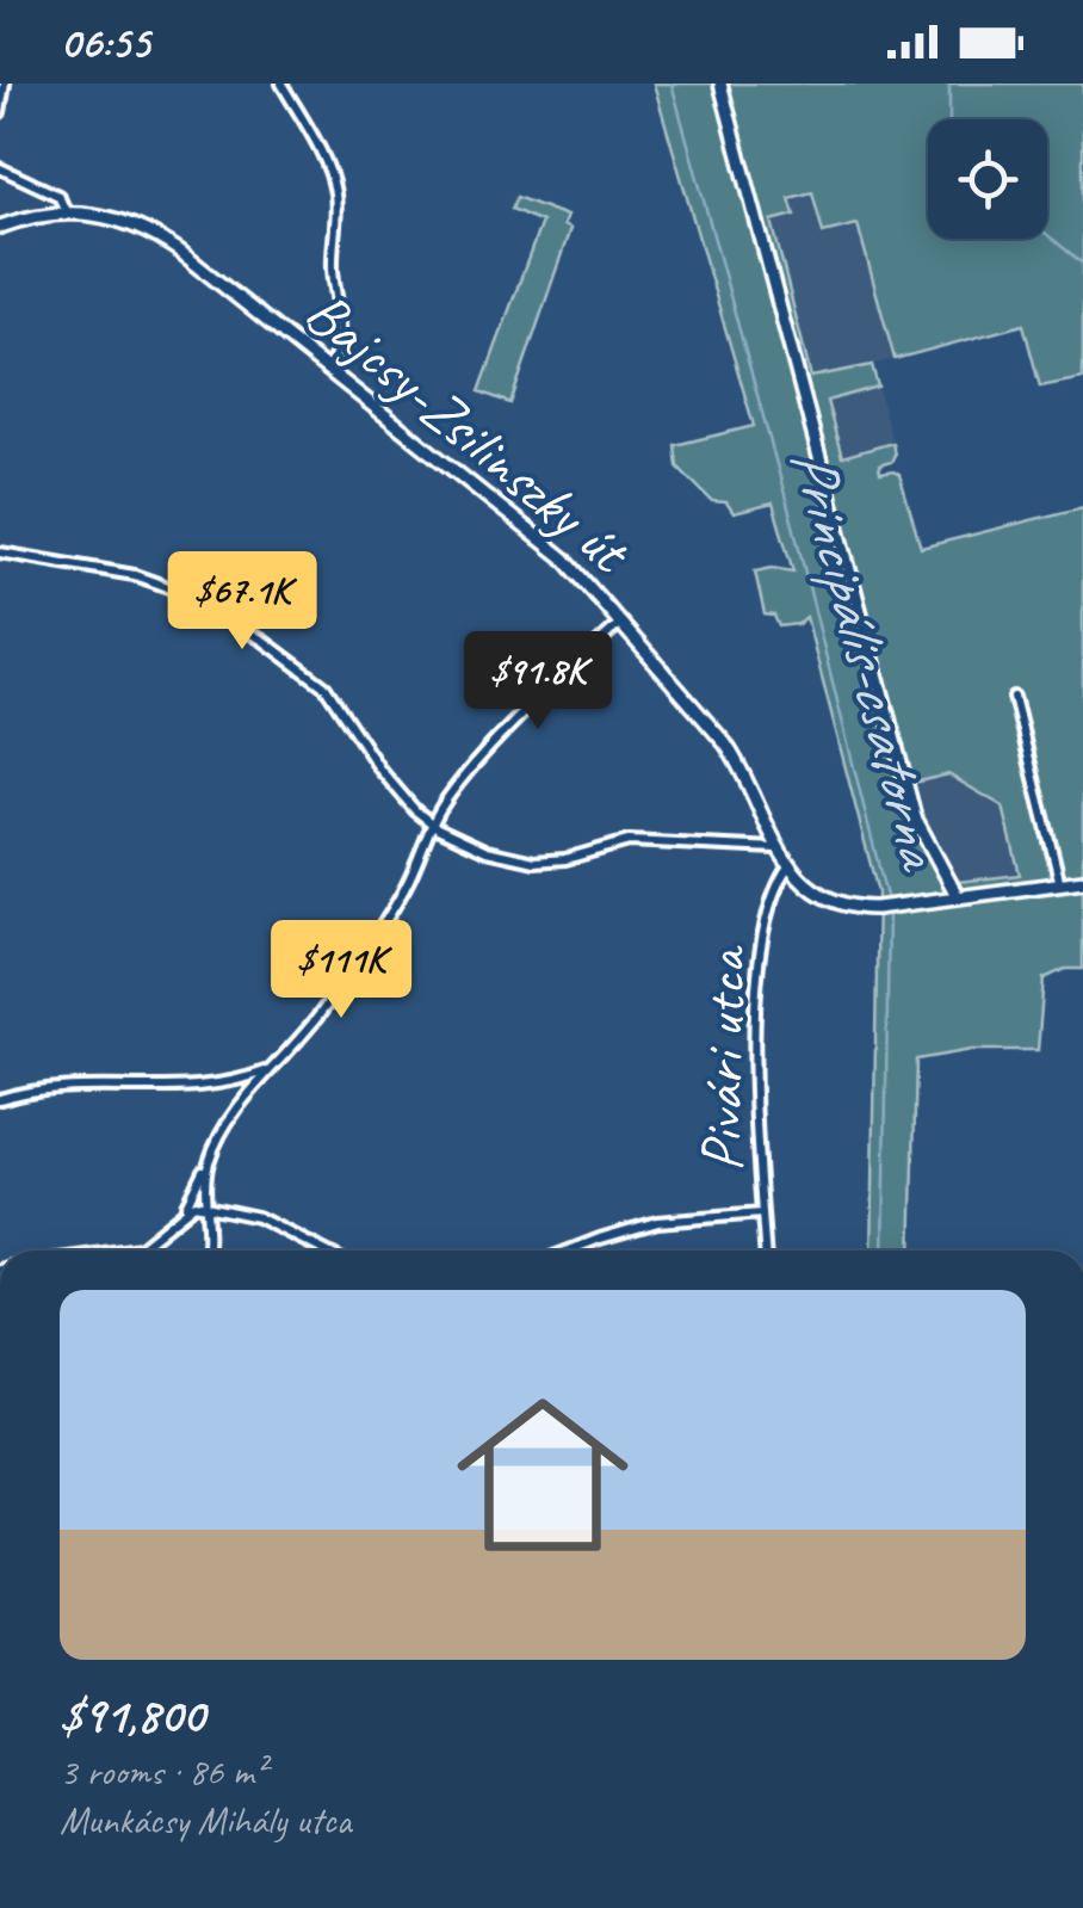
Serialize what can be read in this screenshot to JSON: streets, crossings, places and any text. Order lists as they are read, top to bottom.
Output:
{
  "streets": {
    "street": ["Bajcsy-Zsilinszky út", "Pivári utca"]
  },
  "crossings": [
    ["Bajcsy-Zsilinszky út", "Pivári utca"]
  ],
  "water": ["Principális-csatorna"],
  "page": {
    "status": "06:55",
    "price": ["$67.1K", "$91.8K", "$111K"],
    "list": [
      {
        "name": "$91,800",
        "note": "3 rooms · 86 m² · Munkácsy Mihály utca"
      }
    ]
  }
}
